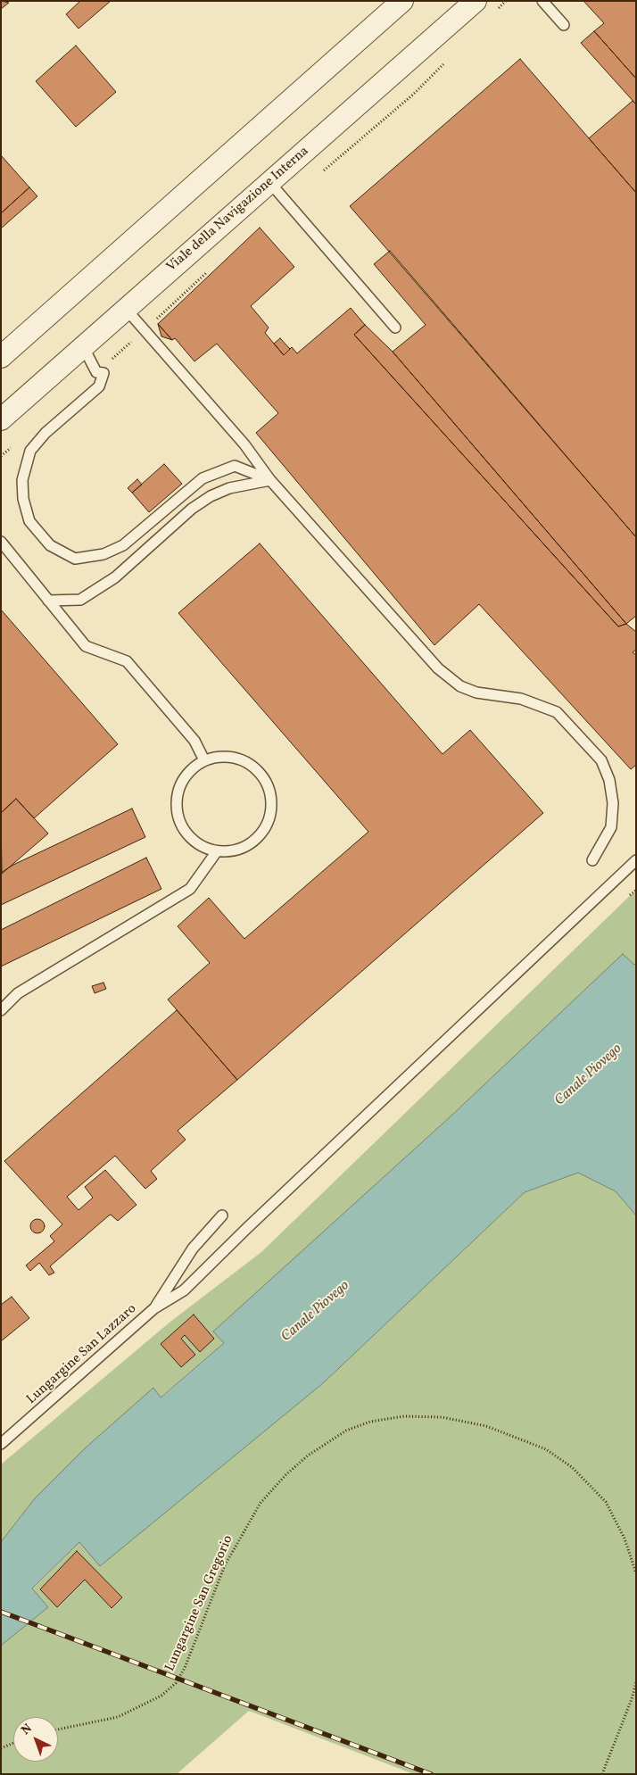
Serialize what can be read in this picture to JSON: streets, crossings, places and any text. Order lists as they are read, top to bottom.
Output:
{
  "streets": {
    "street": ["Viale della Navigazione Interna"],
    "lane": ["Lungargine San Lazzaro"],
    "path": ["Lungargine San Gregorio"]
  },
  "water": ["Canale Piovego"],
  "north": "top left"
}
